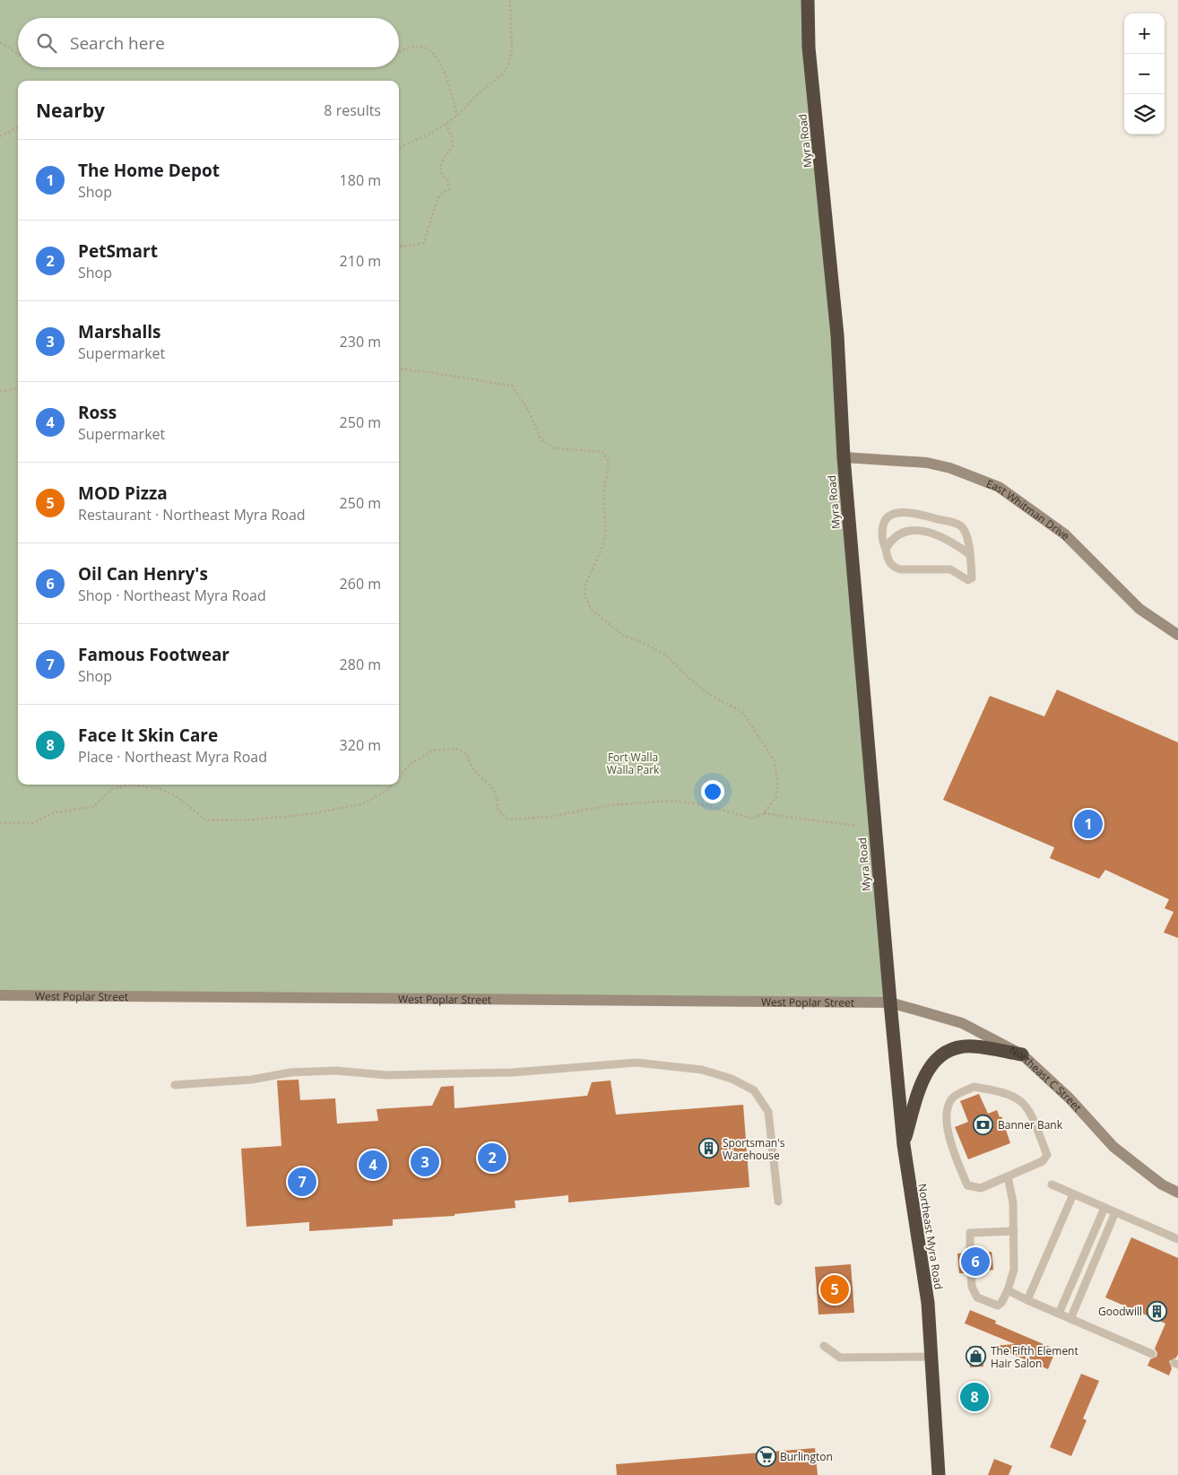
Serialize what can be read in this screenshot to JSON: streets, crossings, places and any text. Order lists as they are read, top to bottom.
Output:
{
  "streets": {
    "highway": ["Myra Road", "Northeast Myra Road"],
    "main road": ["East Whitman Drive", "West Poplar Street", "Northeast C Street"]
  },
  "crossings": [
    ["Myra Road", "East Whitman Drive"],
    ["Myra Road", "West Poplar Street"],
    ["Myra Road", "Northeast C Street"],
    ["Myra Road", "Northeast Myra Road"],
    ["West Poplar Street", "Northeast C Street"],
    ["West Poplar Street", "Northeast Myra Road"],
    ["Northeast C Street", "Northeast Myra Road"]
  ],
  "parks": ["Fort Walla Walla Park"],
  "places": {
    "bank": ["Banner Bank"],
    "building": ["Sportsman's Warehouse", "Goodwill"],
    "shop": ["The Fifth Element Hair Salon"],
    "supermarket": ["Burlington"]
  },
  "page": {
    "map_buttons": ["+", "−"],
    "search": "Search here",
    "heading": ["Nearby", "8 results"],
    "list": [
      {
        "mark": "1",
        "name": "The Home Depot",
        "note": "Shop",
        "value": "180 m"
      },
      {
        "mark": "2",
        "name": "PetSmart",
        "note": "Shop",
        "value": "210 m"
      },
      {
        "mark": "3",
        "name": "Marshalls",
        "note": "Supermarket",
        "value": "230 m"
      },
      {
        "mark": "4",
        "name": "Ross",
        "note": "Supermarket",
        "value": "250 m"
      },
      {
        "mark": "5",
        "name": "MOD Pizza",
        "note": "Restaurant · Northeast Myra Road",
        "value": "250 m"
      },
      {
        "mark": "6",
        "name": "Oil Can Henry's",
        "note": "Shop · Northeast Myra Road",
        "value": "260 m"
      },
      {
        "mark": "7",
        "name": "Famous Footwear",
        "note": "Shop",
        "value": "280 m"
      },
      {
        "mark": "8",
        "name": "Face It Skin Care",
        "note": "Place · Northeast Myra Road",
        "value": "320 m"
      }
    ],
    "pins": [
      "1",
      "2",
      "3",
      "4",
      "7",
      "6",
      "5",
      "8"
    ]
  }
}
